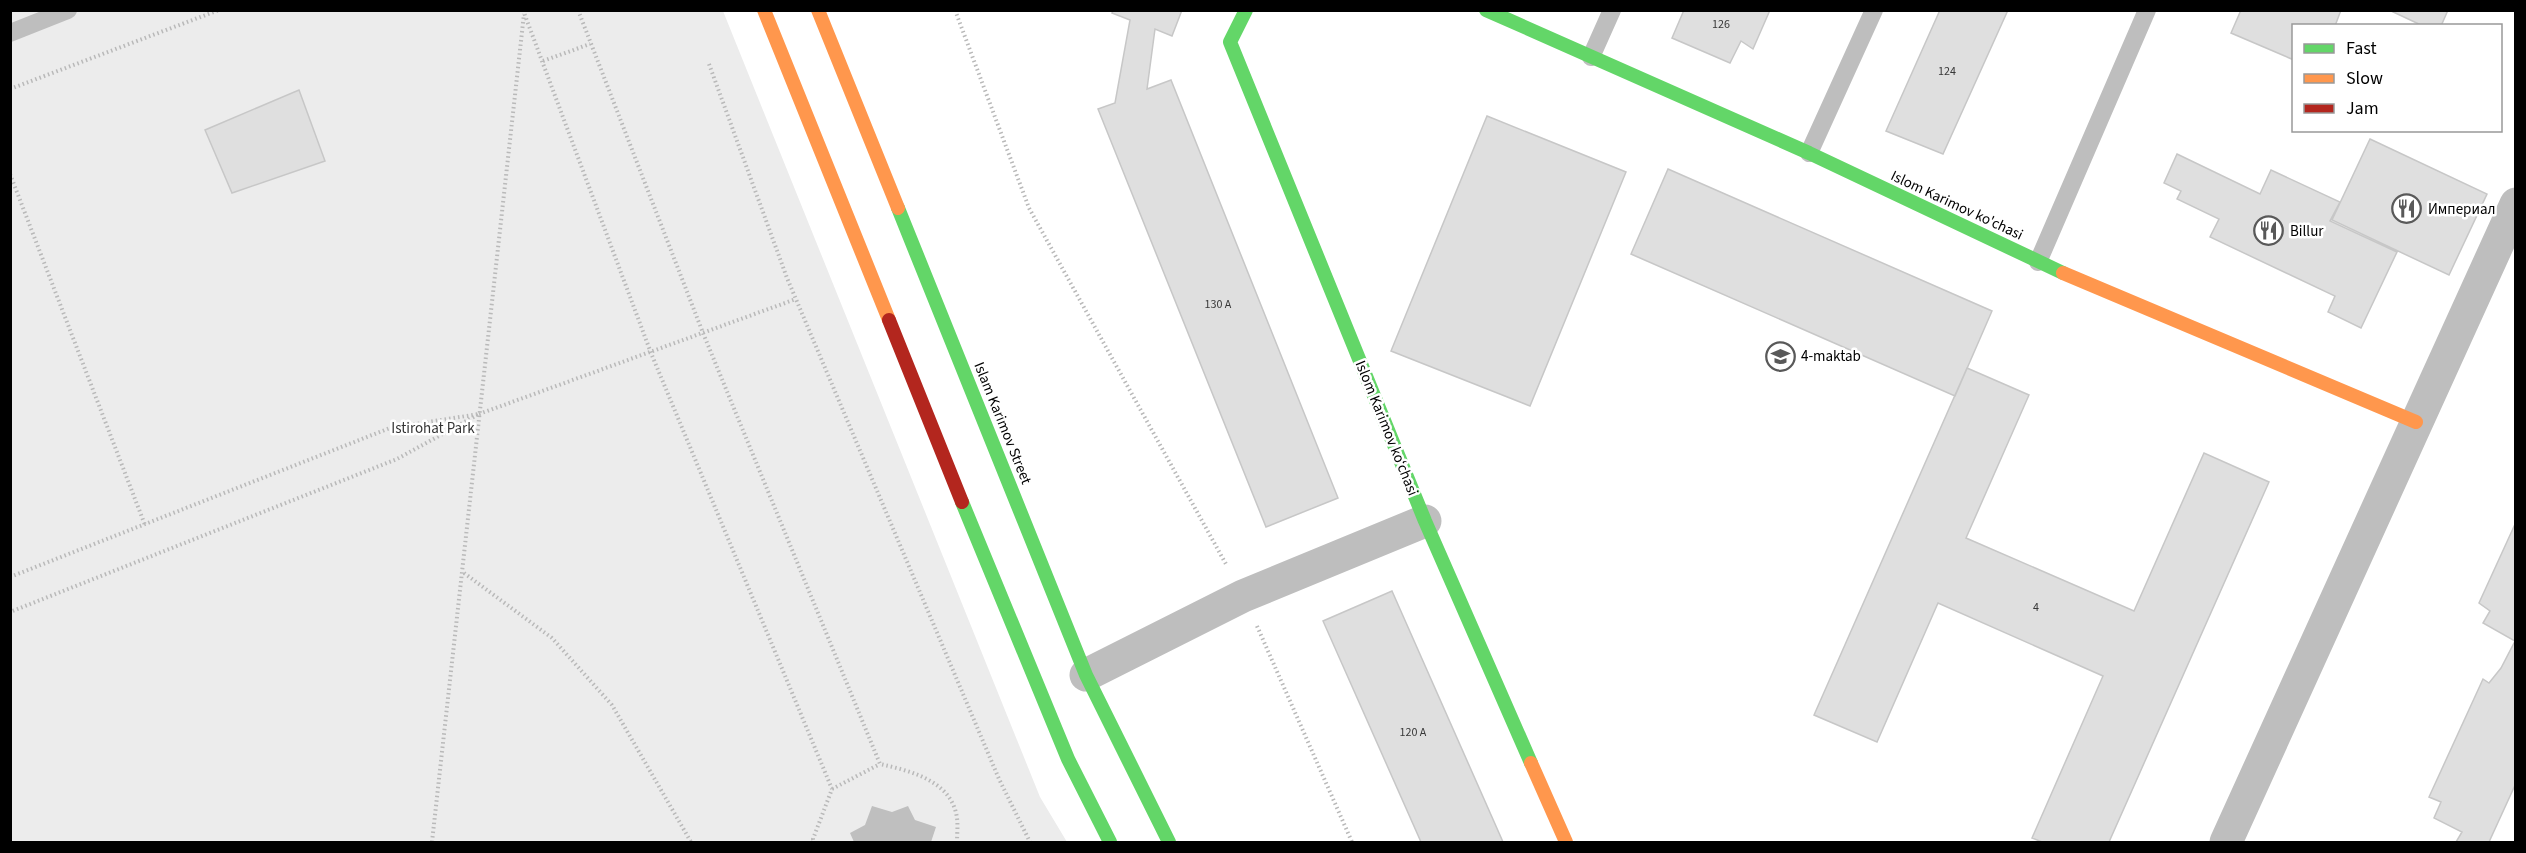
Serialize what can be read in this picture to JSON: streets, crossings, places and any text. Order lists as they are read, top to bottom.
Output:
{
  "streets": {
    "street": ["Islom Karimov ko'chasi", "Islam Karimov Street", "Islom Karimov ko‘chasi"]
  },
  "parks": ["Istirohat Park"],
  "places": {
    "restaurant": ["Империал", "Billur"],
    "school or university": ["4-maktab"]
  },
  "house_numbers": [
    "126",
    "124",
    "130 А",
    "4",
    "120 А"
  ],
  "legend": ["Fast", "Slow", "Jam"]
}
